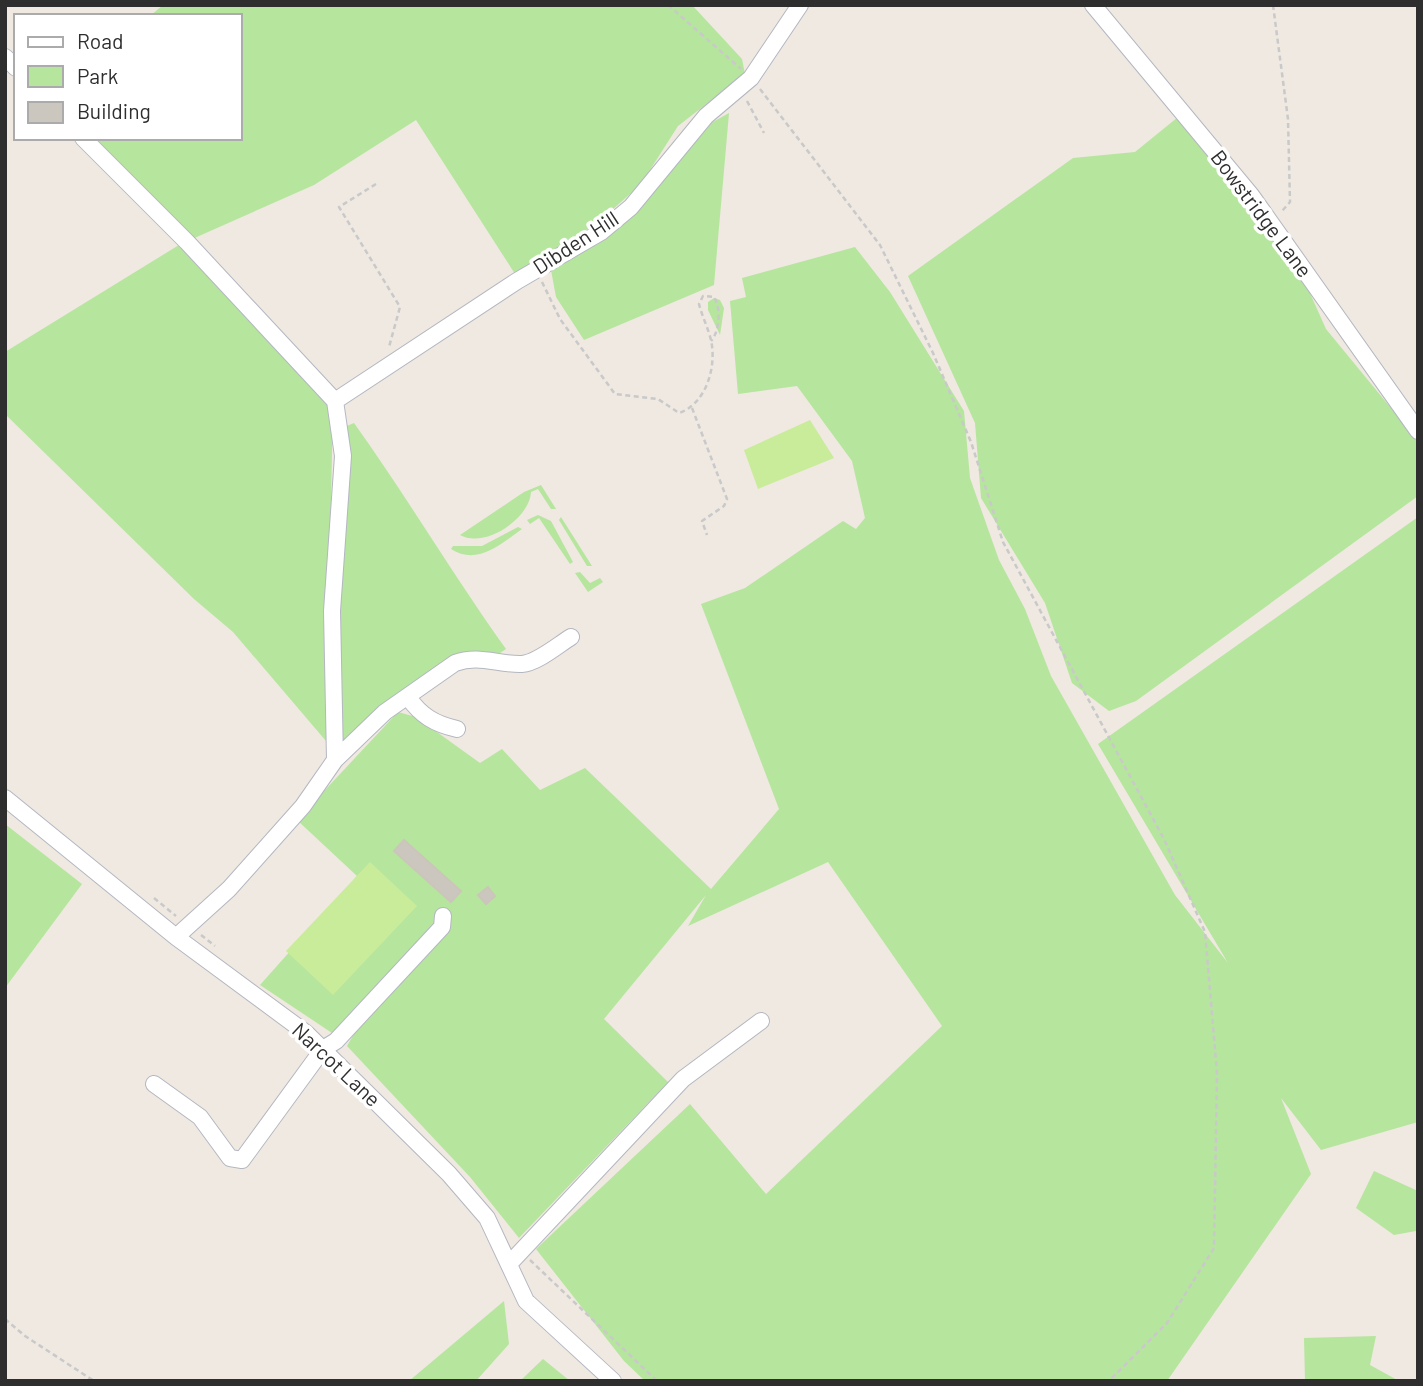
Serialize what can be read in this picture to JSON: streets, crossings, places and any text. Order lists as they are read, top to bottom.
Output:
{
  "streets": {
    "street": ["Bowstridge Lane", "Dibden Hill", "Narcot Lane"]
  },
  "legend": ["Road", "Park", "Building"]
}
